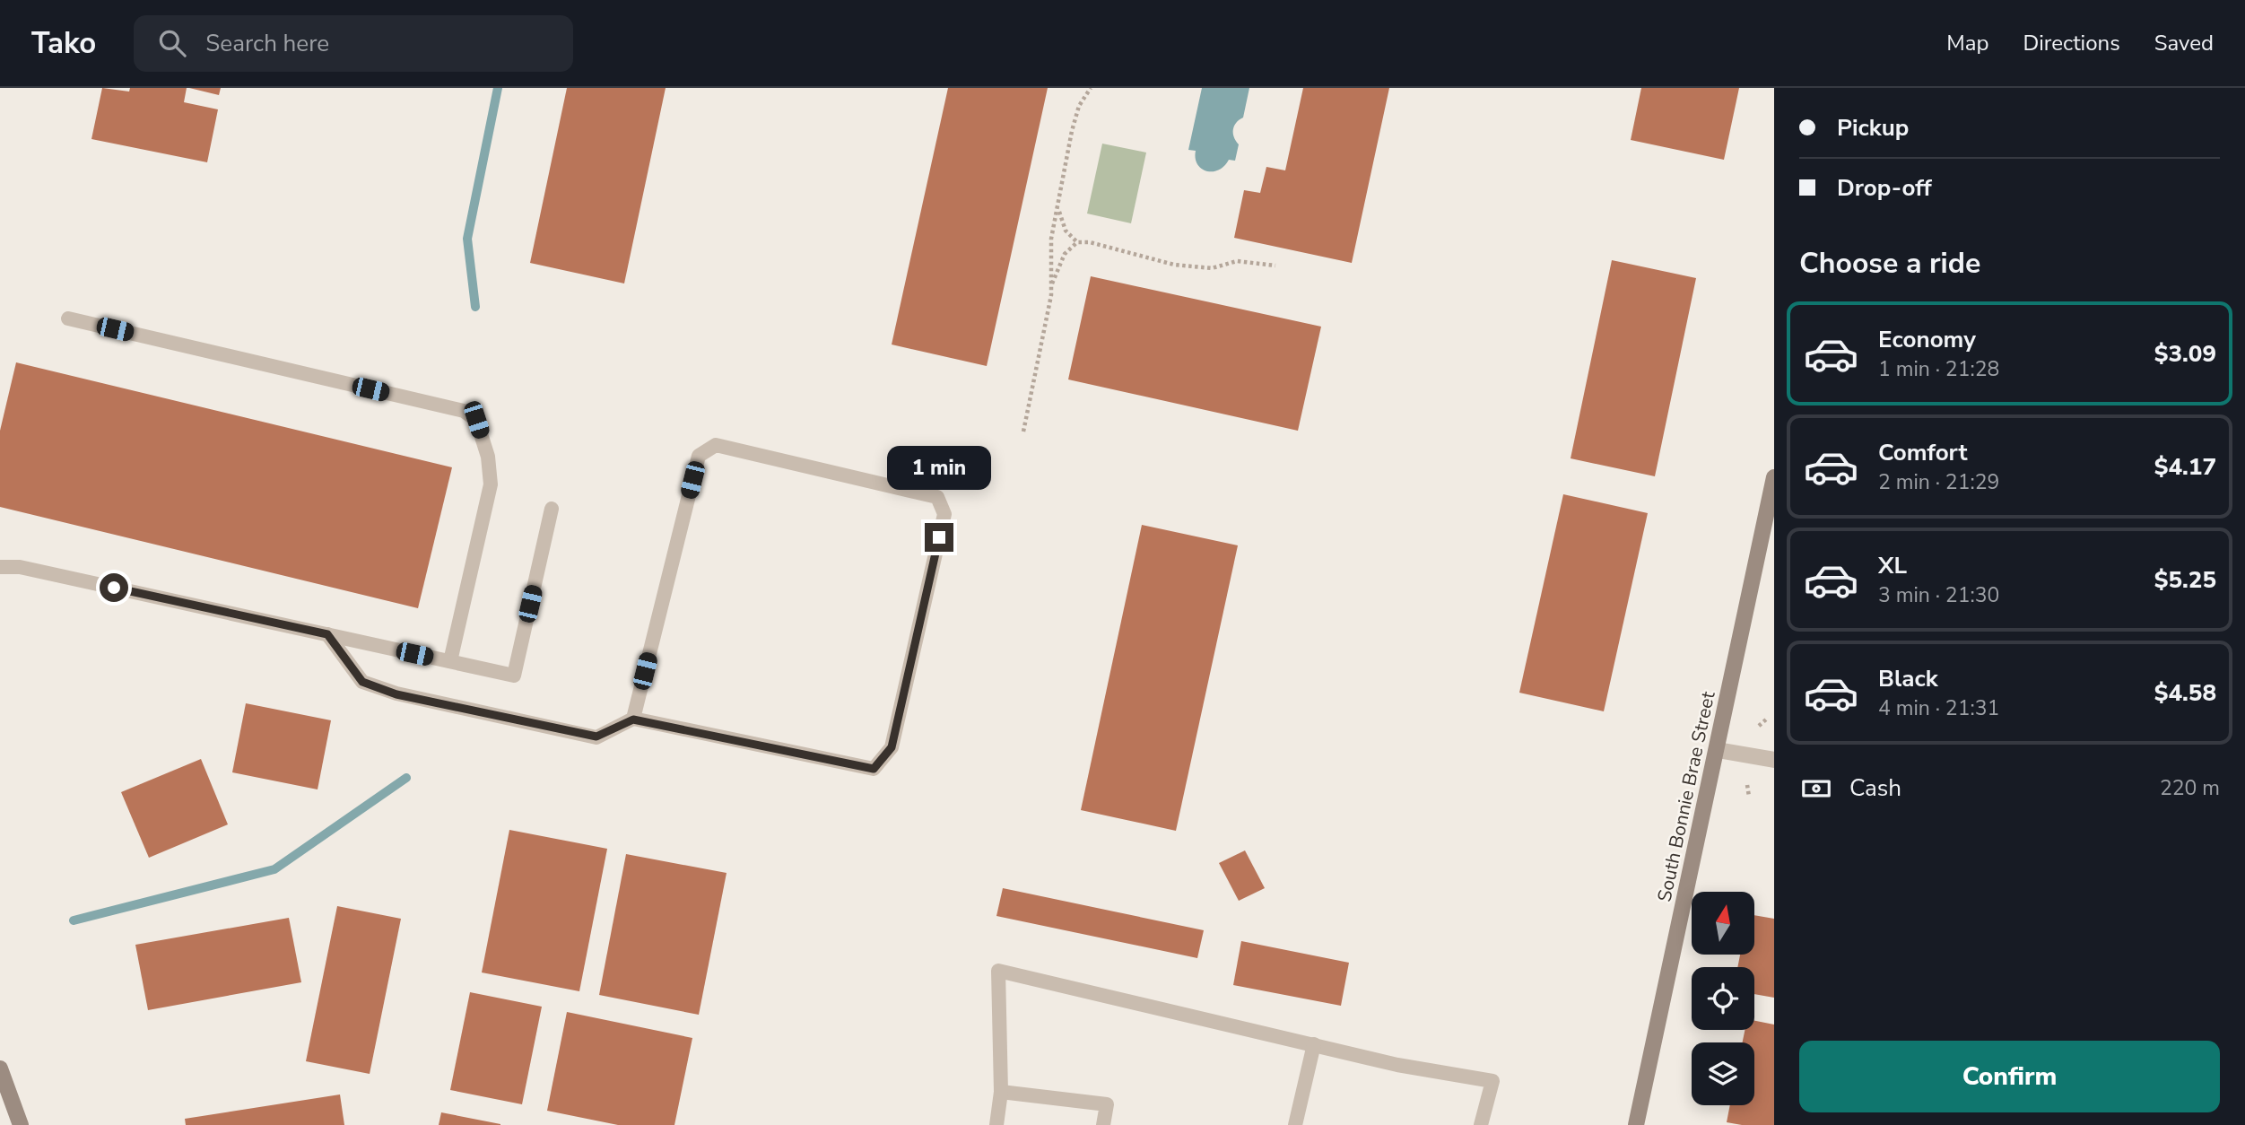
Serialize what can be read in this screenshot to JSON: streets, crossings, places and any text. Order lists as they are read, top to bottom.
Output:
{
  "streets": {
    "main road": ["South Bonnie Brae Street"]
  },
  "north": "top",
  "page": {
    "header": "Tako",
    "search": "Search here",
    "nav": ["Map", "Directions", "Saved"],
    "banner": ["Pickup", "Drop-off"],
    "heading": "Choose a ride",
    "list": [
      {
        "name": "Economy",
        "note": "1 min · 21:28",
        "value": "$3.09"
      },
      {
        "name": "Comfort",
        "note": "2 min · 21:29",
        "value": "$4.17"
      },
      {
        "name": "XL",
        "note": "3 min · 21:30",
        "value": "$5.25"
      },
      {
        "name": "Black",
        "note": "4 min · 21:31",
        "value": "$4.58"
      }
    ],
    "bubble": "1 min",
    "pay": ["Cash", "220 m"],
    "buttons": "Confirm"
  }
}
